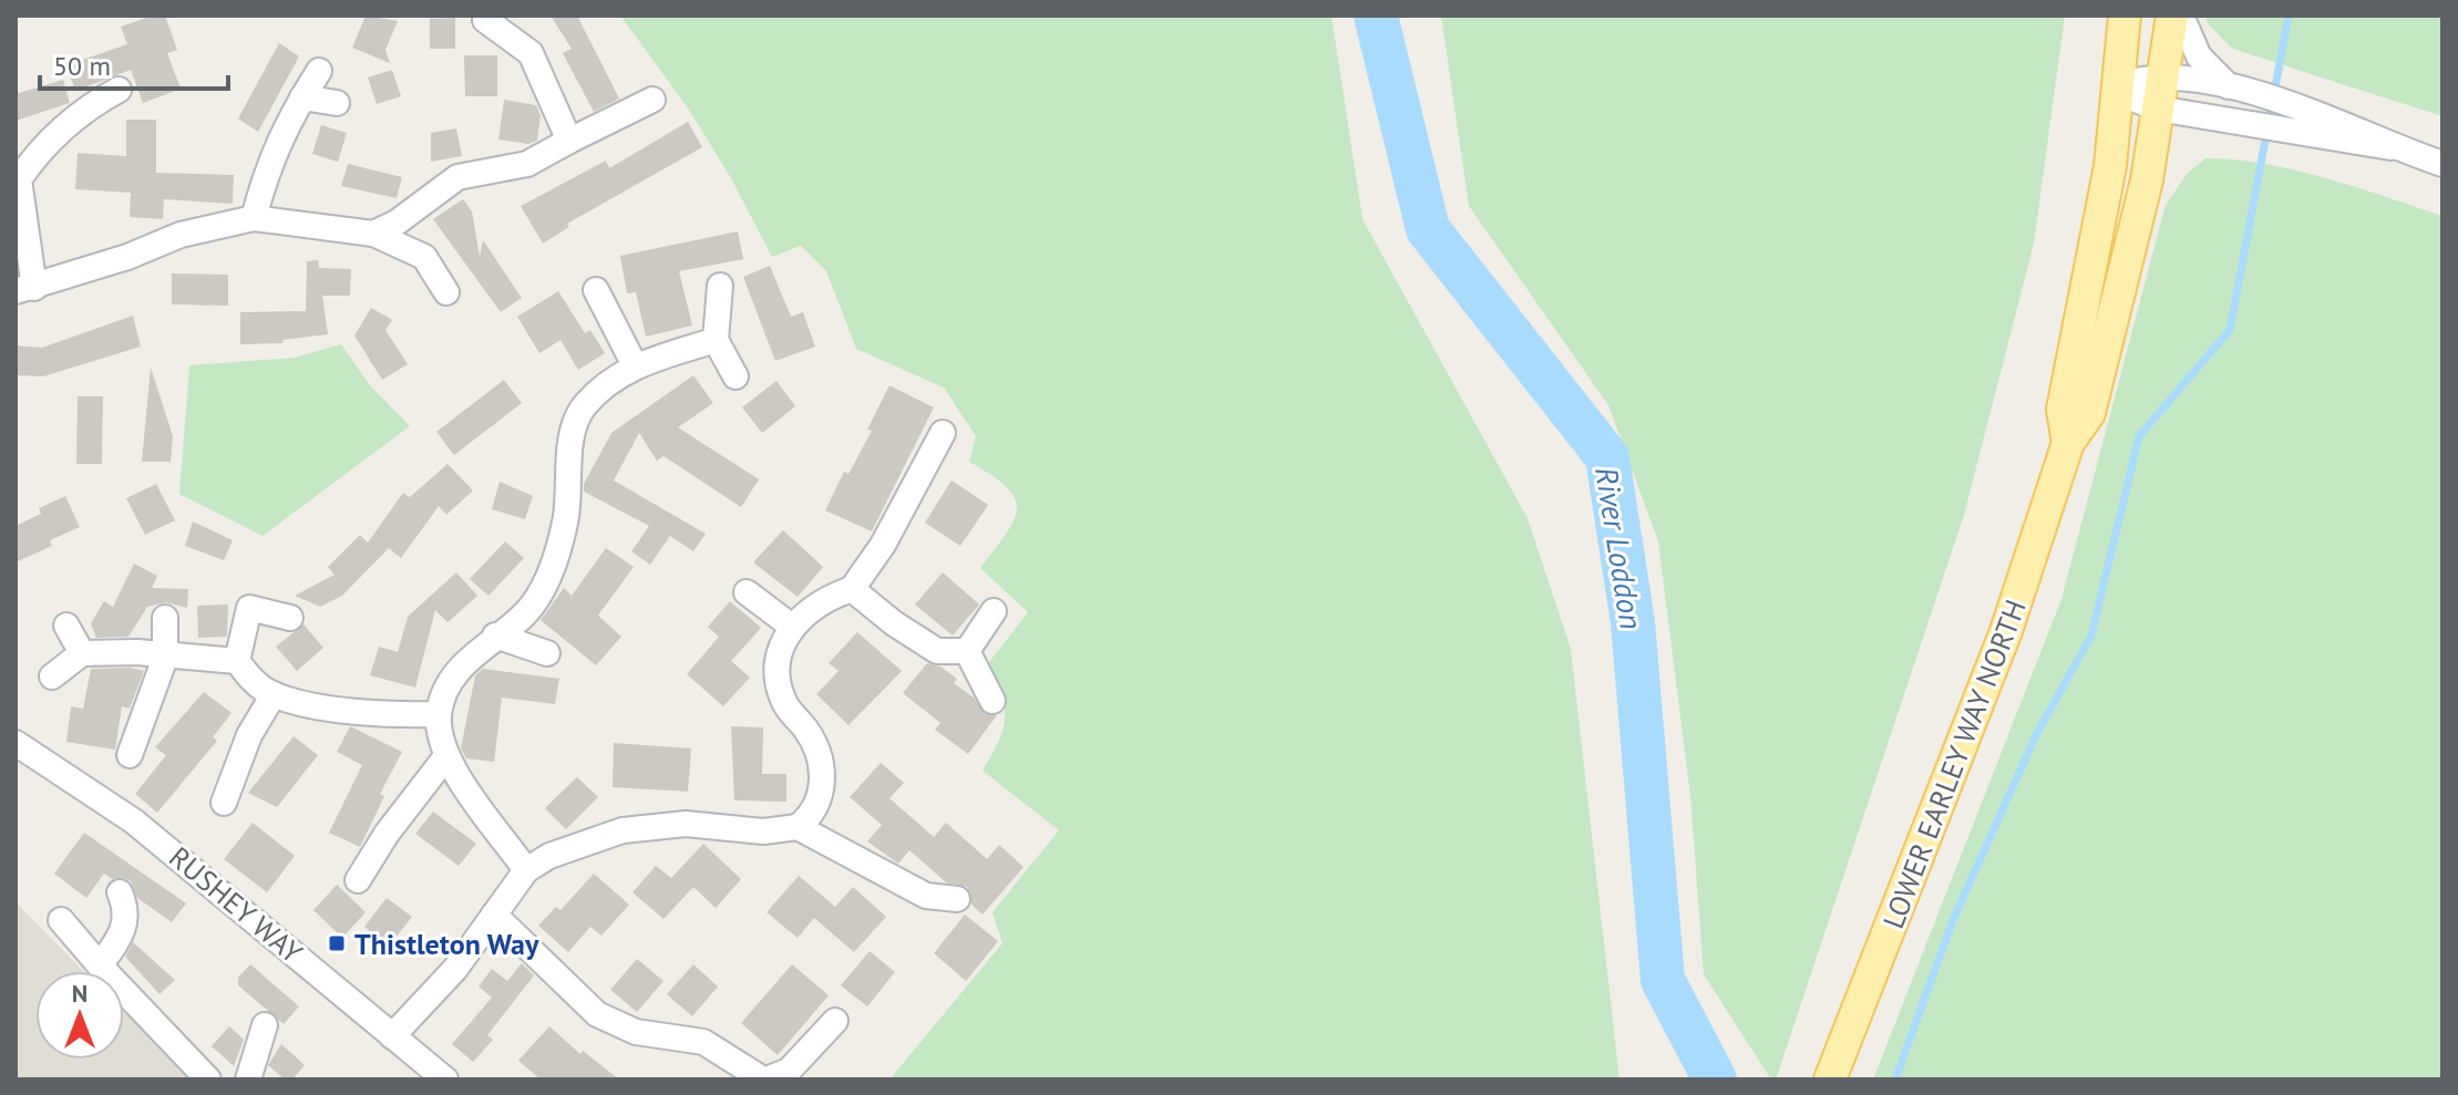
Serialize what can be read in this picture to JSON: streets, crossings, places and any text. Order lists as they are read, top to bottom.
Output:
{
  "streets": {
    "main road": ["LOWER EARLEY WAY NORTH"],
    "street": ["RUSHEY WAY"]
  },
  "water": ["River Loddon"],
  "places": {
    "transit": ["Thistleton Way"]
  },
  "scale_bar": "50 m",
  "north": "top"
}
